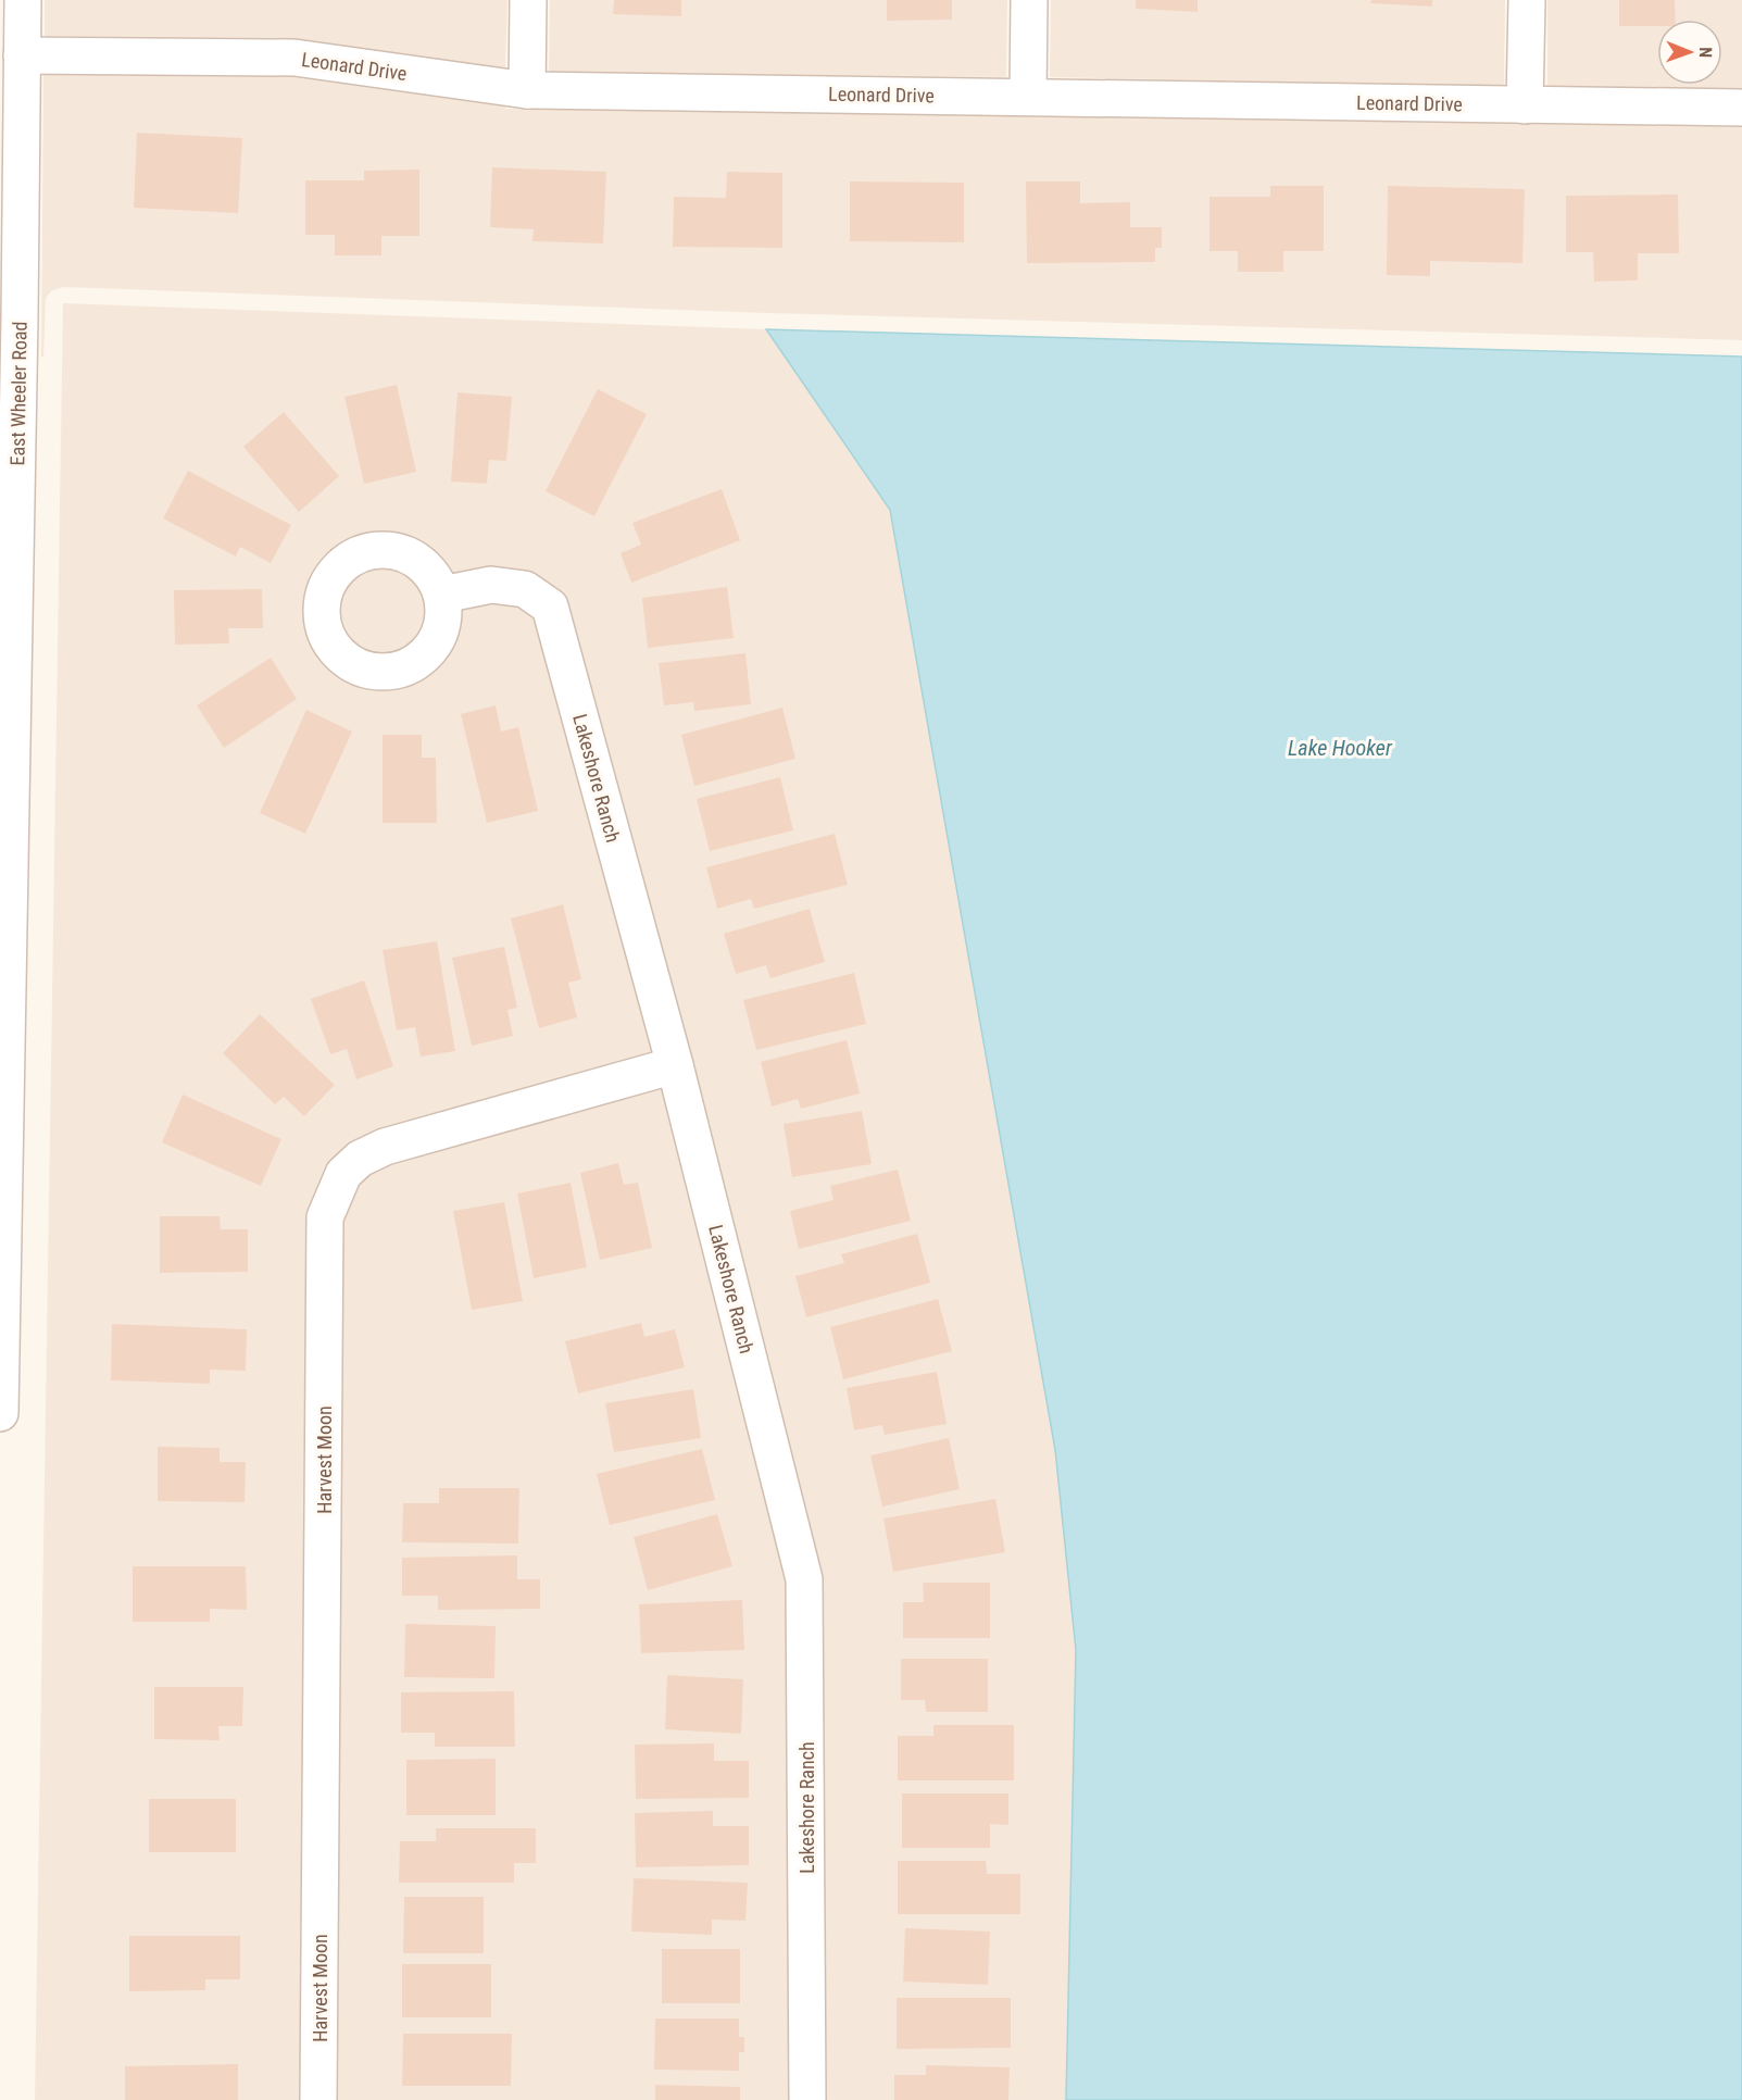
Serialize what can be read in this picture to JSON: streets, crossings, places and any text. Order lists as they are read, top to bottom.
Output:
{
  "streets": {
    "street": [
      "Leonard Drive",
      "East Wheeler Road",
      "Lakeshore Ranch",
      "Harvest Moon"
    ]
  },
  "crossings": [
    ["Leonard Drive", "East Wheeler Road"],
    ["Lakeshore Ranch", "Harvest Moon"]
  ],
  "water": ["Lake Hooker"],
  "north": "right"
}
